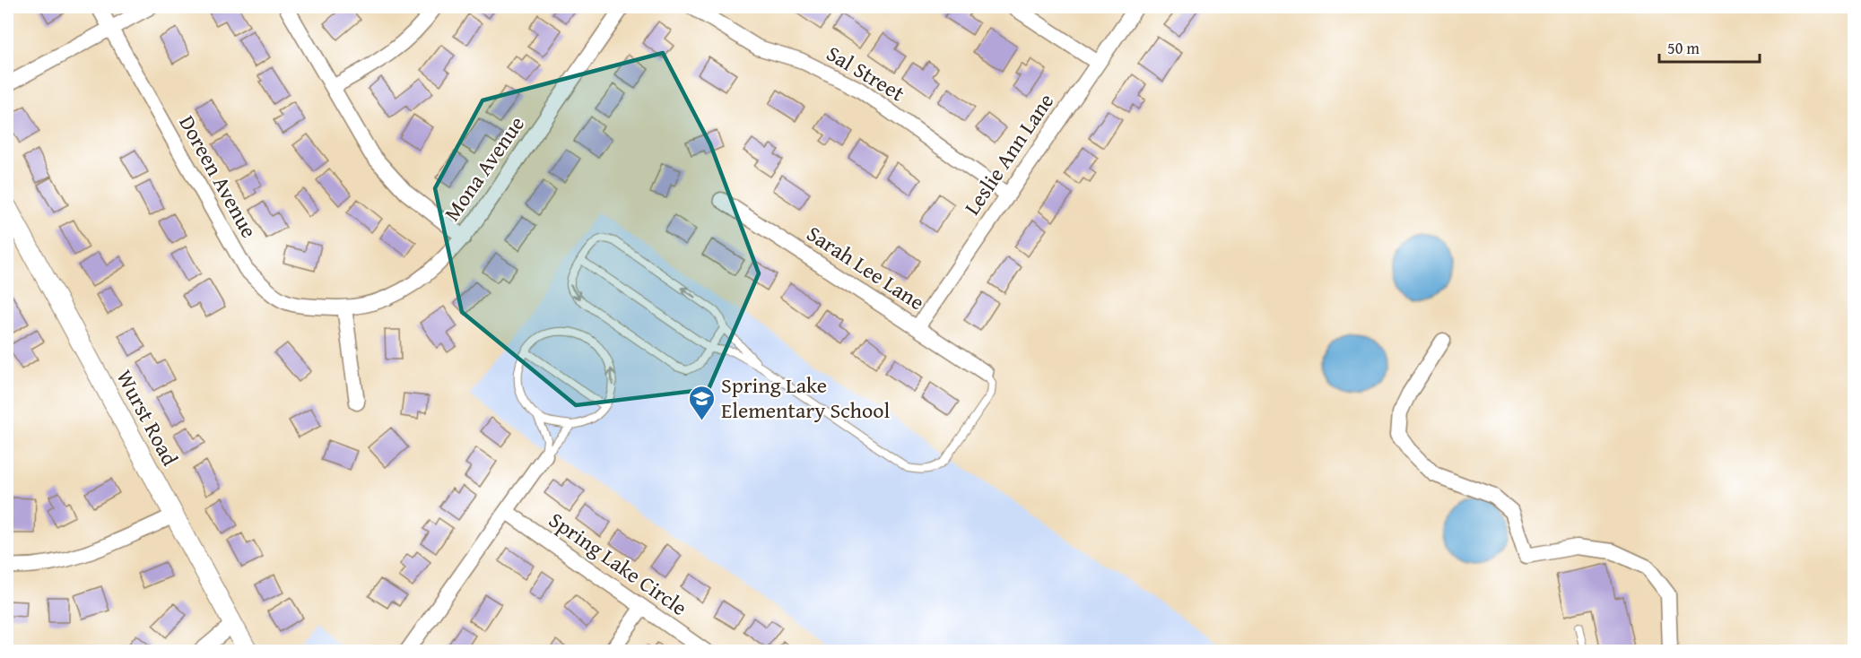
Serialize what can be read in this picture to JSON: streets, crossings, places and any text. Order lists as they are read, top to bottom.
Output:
{
  "streets": {
    "street": [
      "Sal Street",
      "Leslie Ann Lane",
      "Mona Avenue",
      "Doreen Avenue",
      "Sarah Lee Lane",
      "Wurst Road",
      "Spring Lake Circle"
    ]
  },
  "crossings": [
    ["Sal Street", "Leslie Ann Lane"],
    ["Leslie Ann Lane", "Sarah Lee Lane"],
    ["Mona Avenue", "Doreen Avenue"]
  ],
  "places": {
    "school or university": ["Spring Lake Elementary School"]
  },
  "scale_bar": "50 m"
}
